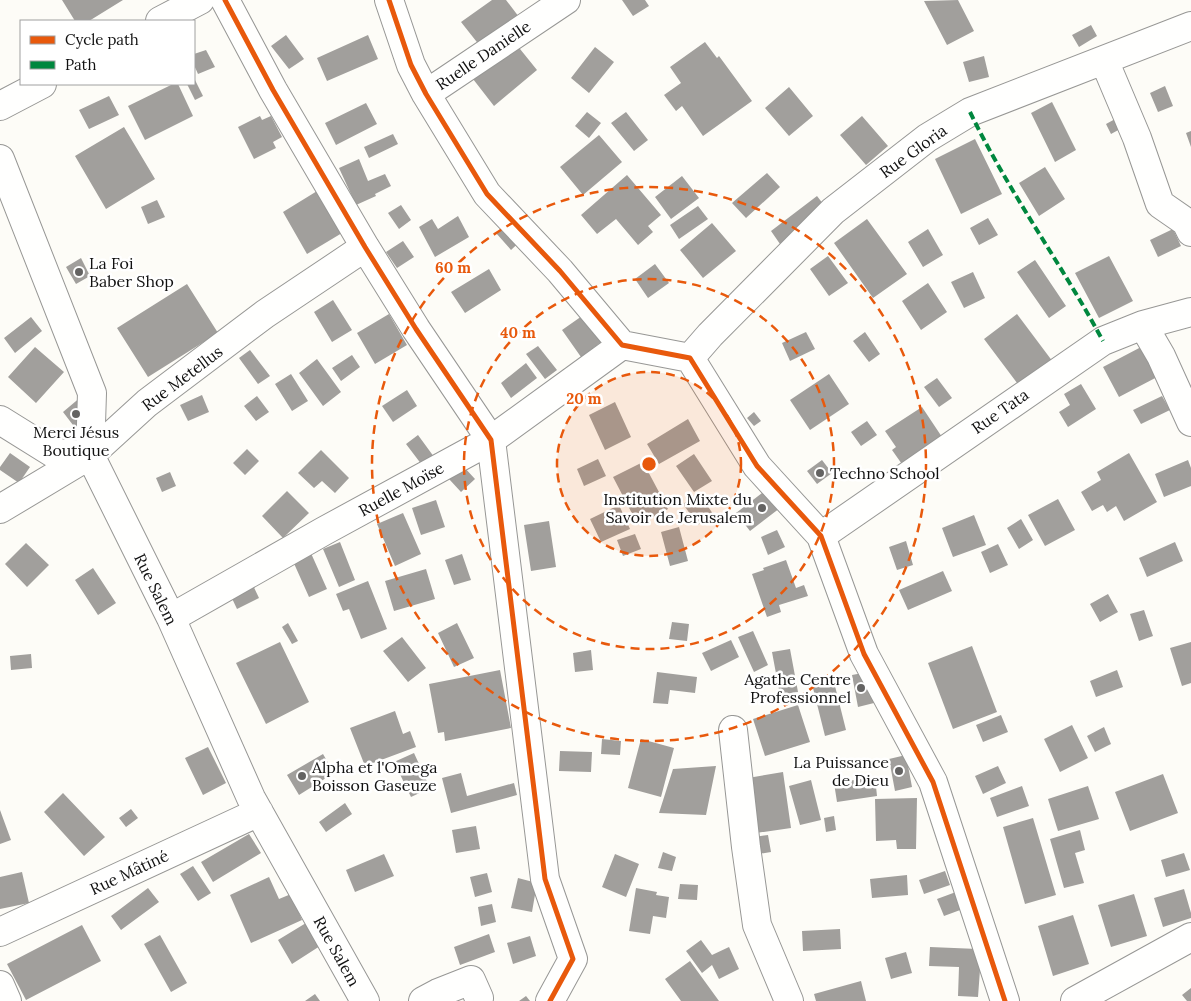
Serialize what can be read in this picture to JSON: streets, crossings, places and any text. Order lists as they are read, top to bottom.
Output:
{
  "streets": {
    "street": [
      "Ruelle Danielle",
      "Rue Gloria",
      "Rue Metellus",
      "Rue Tata",
      "Ruelle Moïse",
      "Rue Salem",
      "Rue Mâtiné"
    ]
  },
  "crossings": [
    ["Rue Metellus", "Rue Salem"],
    ["Ruelle Moïse", "Rue Salem"],
    ["Rue Salem", "Rue Mâtiné"]
  ],
  "places": [
    "La Foi Baber Shop",
    "Merci Jésus Boutique",
    "Techno School",
    "Institution Mixte du Savoir de Jerusalem",
    "Agathe Centre Professionnel",
    "La Puissance de Dieu",
    "Alpha et l'Omega Boisson Gaseuze"
  ],
  "legend": ["Cycle path", "Path"],
  "rings": ["60 m", "40 m", "20 m"]
}
